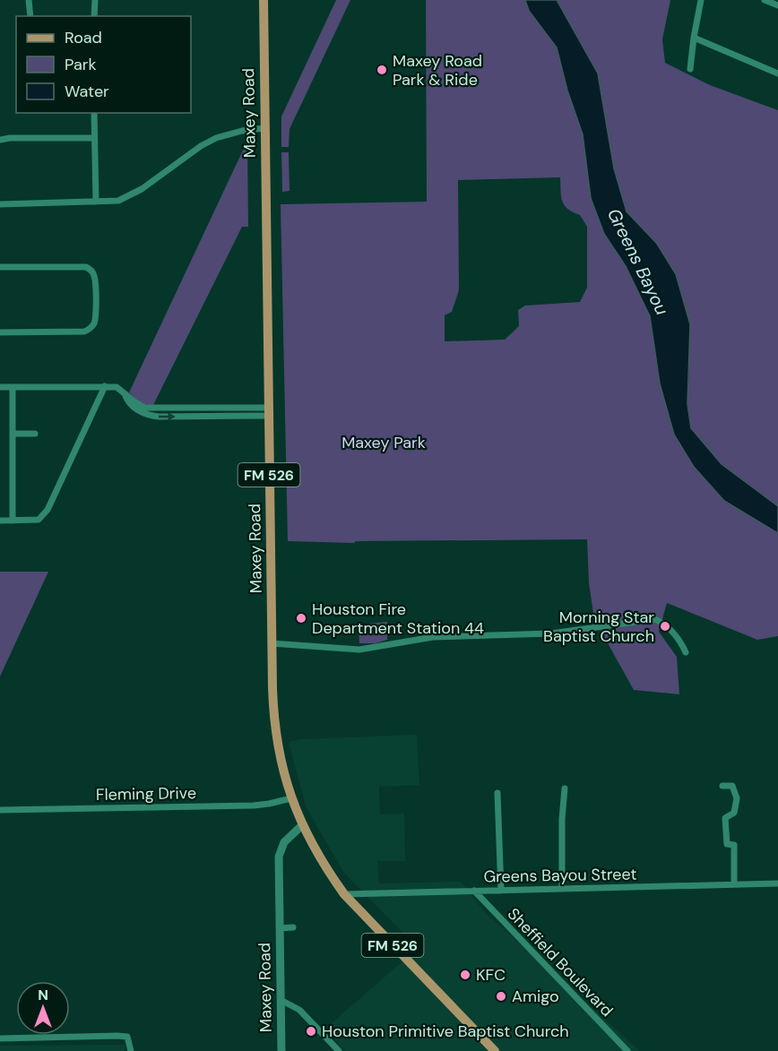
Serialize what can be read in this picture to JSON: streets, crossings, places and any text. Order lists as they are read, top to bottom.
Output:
{
  "streets": {
    "main road": ["Maxey Road", "FM 526"],
    "street": ["Fleming Drive", "Greens Bayou Street", "Sheffield Boulevard"]
  },
  "crossings": [
    ["Maxey Road", "FM 526"],
    ["Maxey Road", "Fleming Drive"],
    ["FM 526", "Greens Bayou Street"],
    ["Greens Bayou Street", "Sheffield Boulevard"]
  ],
  "water": ["Greens Bayou"],
  "parks": ["Maxey Park"],
  "places": [
    "Maxey Road Park & Ride",
    "Houston Fire Department Station 44",
    "Morning Star Baptist Church",
    "KFC",
    "Amigo",
    "Houston Primitive Baptist Church"
  ],
  "legend": ["Road", "Park", "Water"],
  "north": "top"
}
